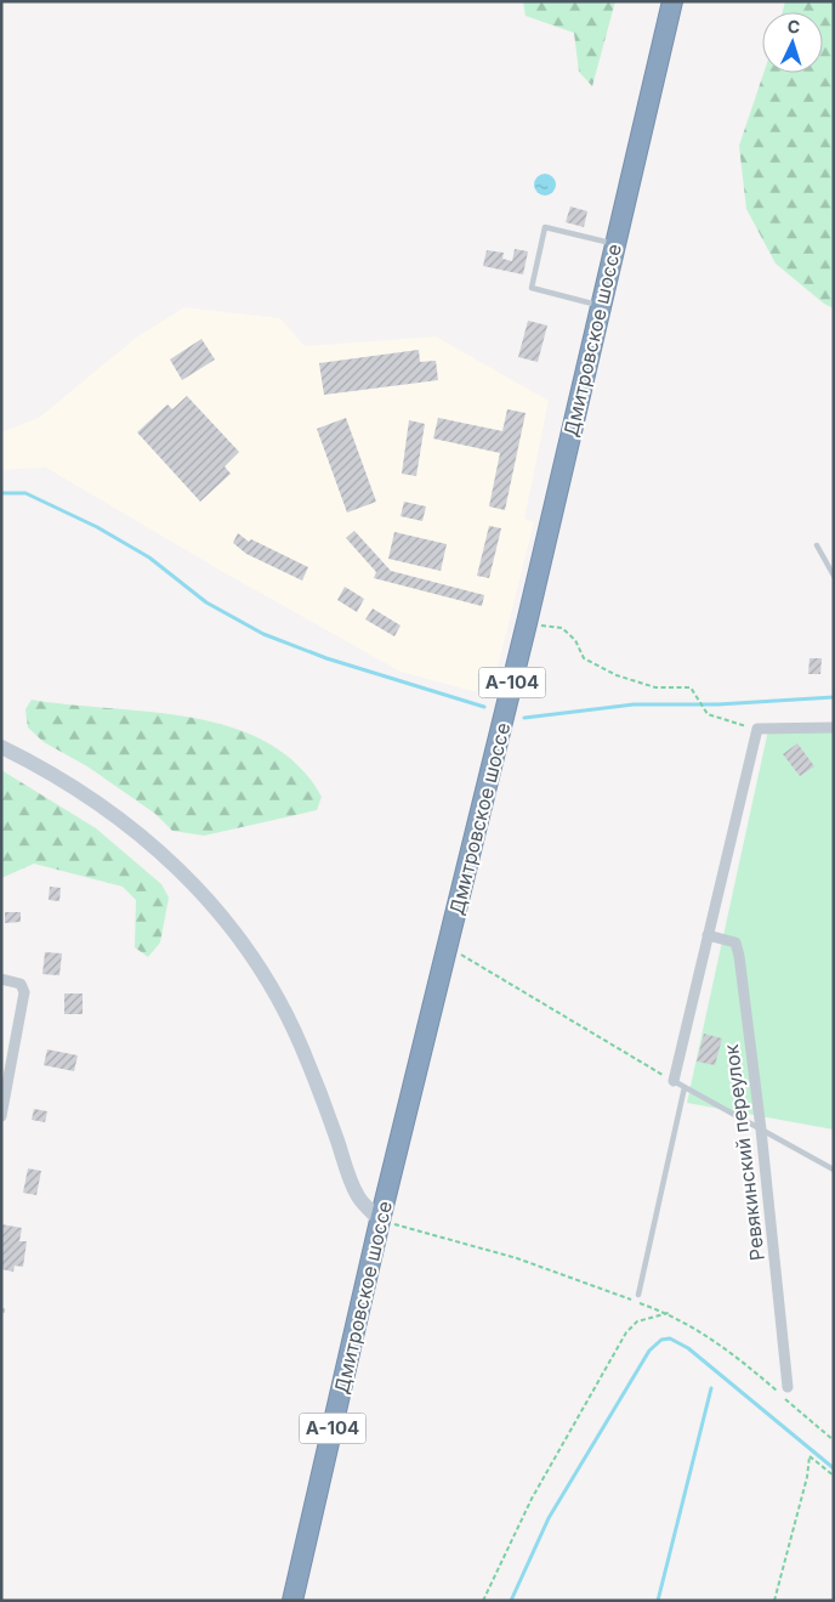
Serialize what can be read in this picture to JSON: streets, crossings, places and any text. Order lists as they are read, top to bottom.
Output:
{
  "streets": {
    "highway": ["Дмитровское шоссе", "А-104"],
    "street": ["Ревякинский переулок"]
  },
  "north": "top"
}
